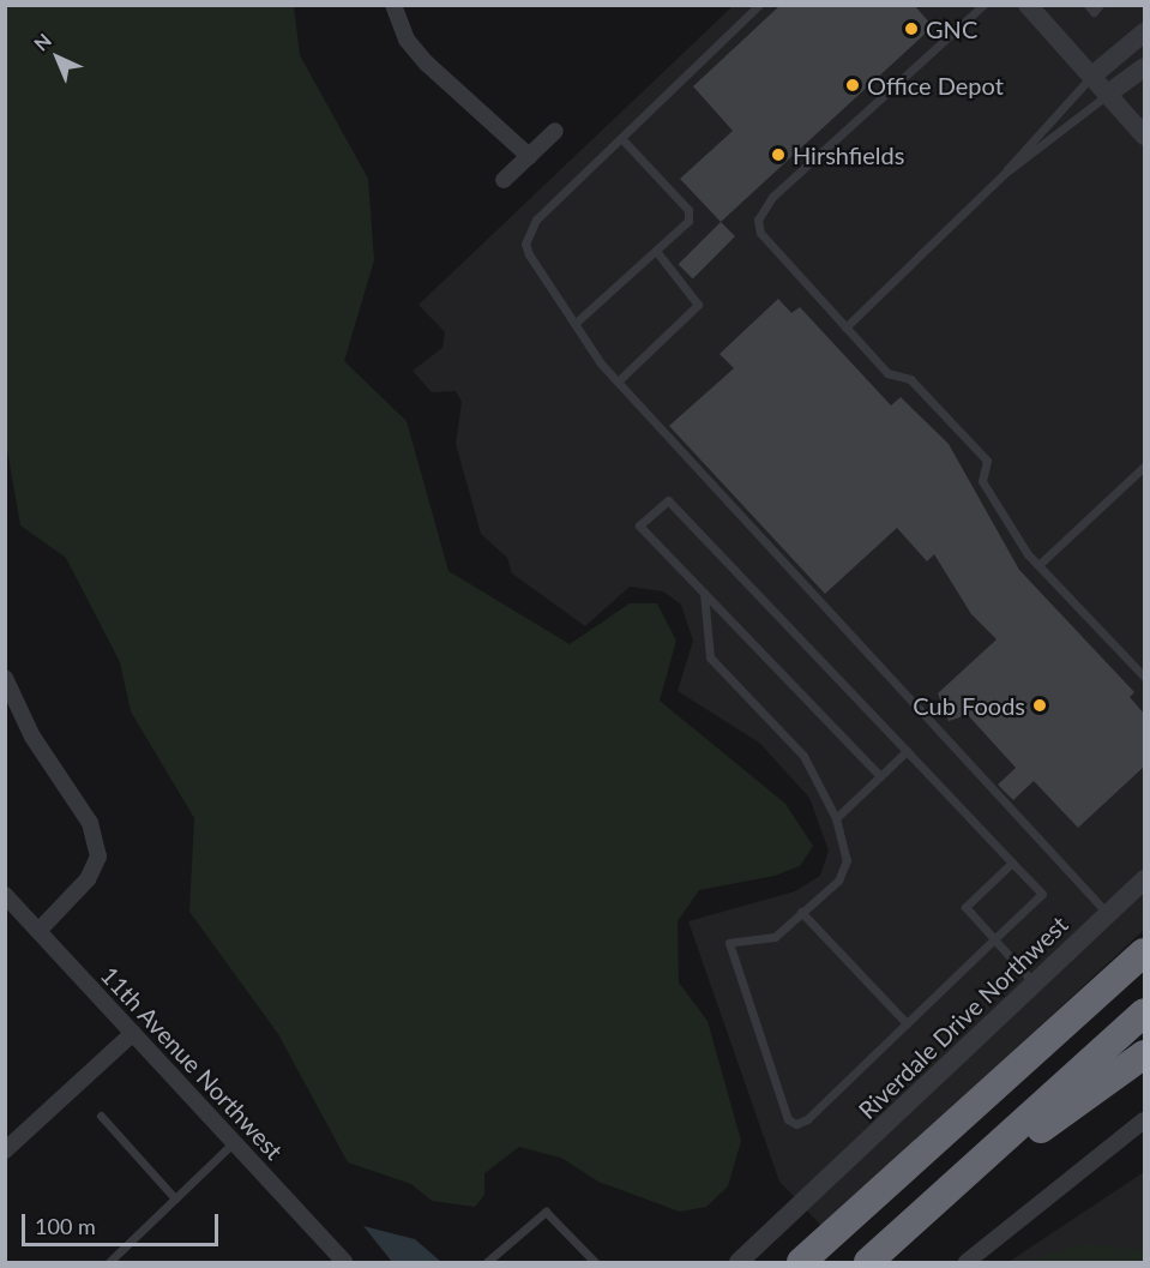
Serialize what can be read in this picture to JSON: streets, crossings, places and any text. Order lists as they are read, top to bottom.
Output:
{
  "streets": {
    "street": ["Riverdale Drive Northwest", "11th Avenue Northwest"]
  },
  "places": [
    "GNC",
    "Office Depot",
    "Hirshfields",
    "Cub Foods"
  ],
  "scale_bar": "100 m",
  "north": "top left"
}
